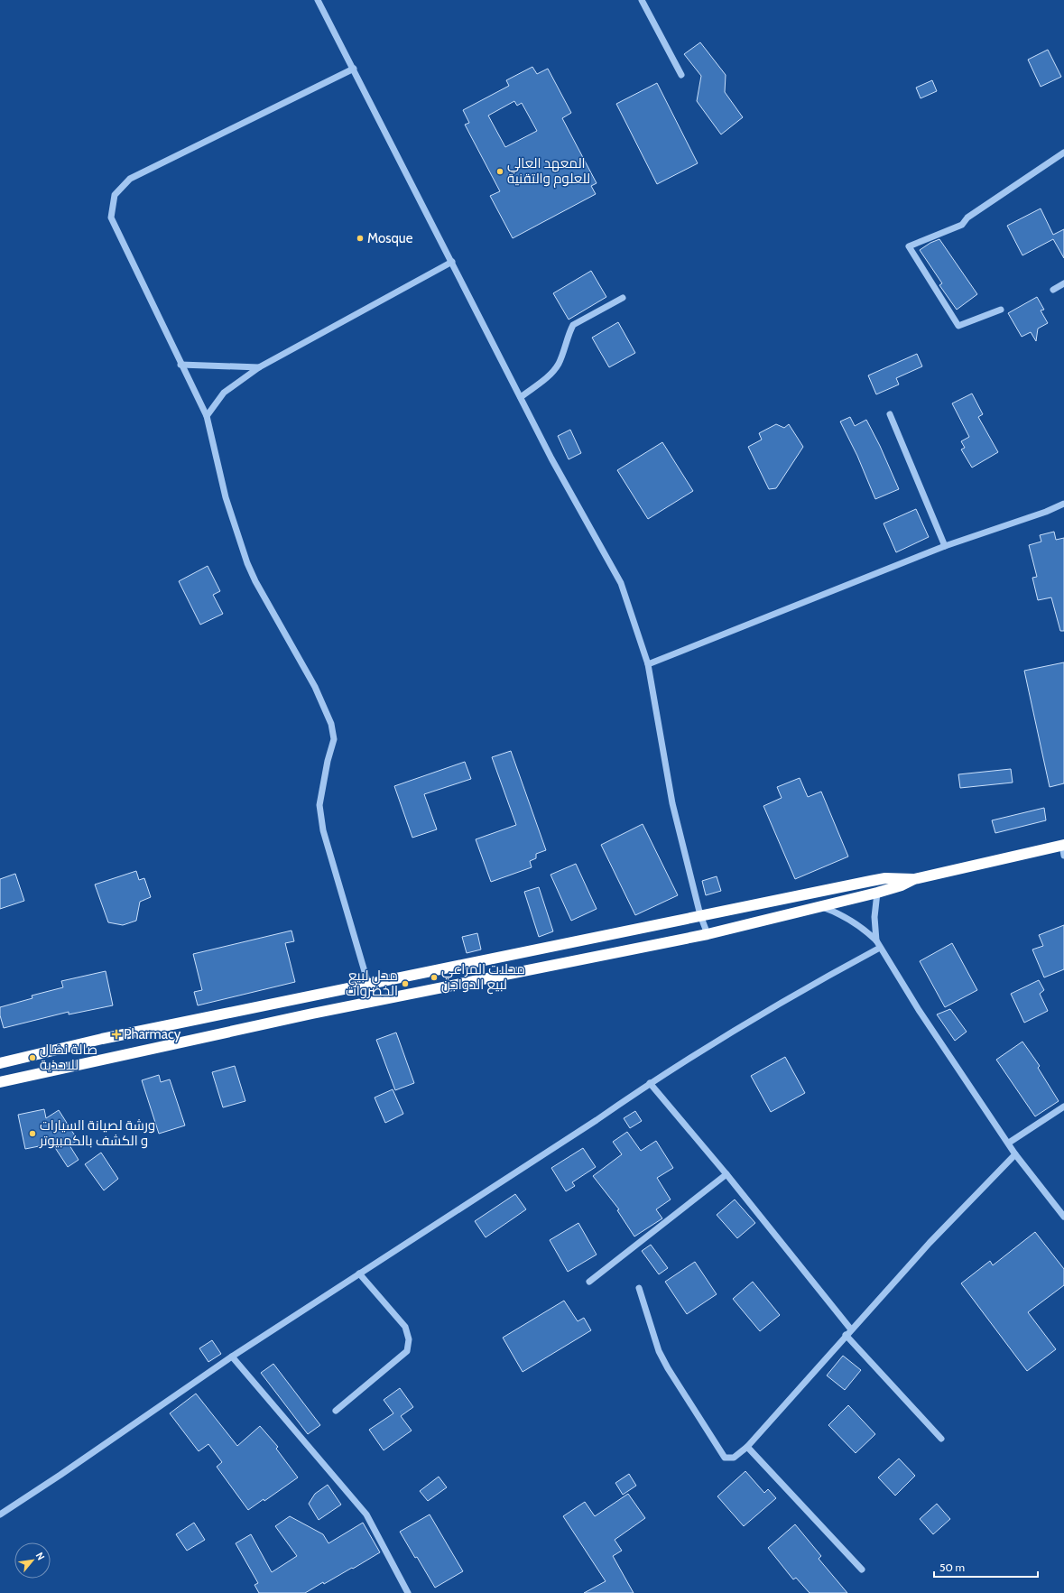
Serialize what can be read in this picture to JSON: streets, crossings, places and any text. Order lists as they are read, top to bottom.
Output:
{
  "places": {
    "other": [
      "المعهد العالي للعلوم والتقنية",
      "Mosque",
      "محلات المراعي لبيع الدواجن",
      "محل لبيع الخضروات",
      "صالة نضال للاحذية",
      "ورشة لصيانة السيارات و الكشف بالكمبيوتر"
    ],
    "health": ["Pharmacy"]
  },
  "scale_bar": "50 m",
  "north": "top right"
}
